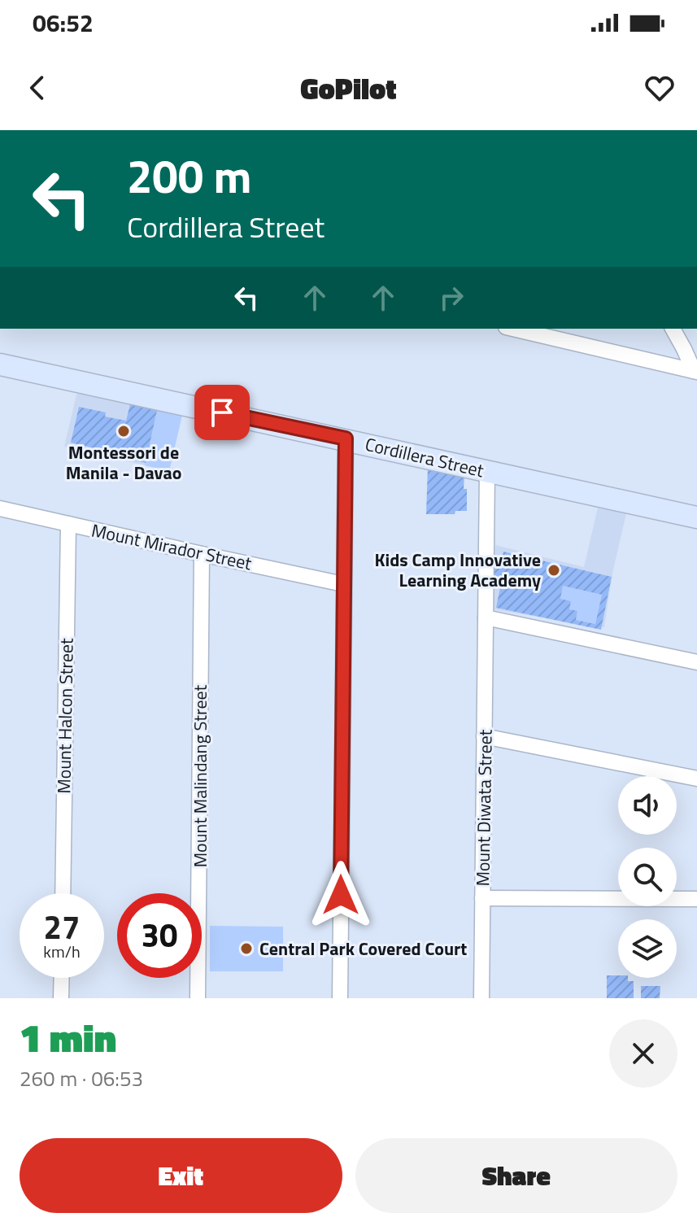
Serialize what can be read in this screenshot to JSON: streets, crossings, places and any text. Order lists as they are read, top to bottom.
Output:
{
  "streets": {
    "street": [
      "Cordillera Street",
      "Mount Mirador Street",
      "Mount Halcon Street",
      "Mount Malindang Street",
      "Mount Diwata Street"
    ]
  },
  "crossings": [
    ["Cordillera Street", "Mount Diwata Street"],
    ["Mount Mirador Street", "Mount Halcon Street"],
    ["Mount Mirador Street", "Mount Malindang Street"]
  ],
  "places": ["Montessori de Manila - Davao", "Kids Camp Innovative Learning Academy", "Central Park Covered Court"],
  "page": {
    "status": "06:52",
    "header": "GoPilot",
    "turn": ["200 m", "Cordillera Street"],
    "speed": "27 km/h",
    "limit": "30",
    "heading": ["1 min", "260 m · 06:53"],
    "buttons": ["Exit", "Share"]
  }
}
